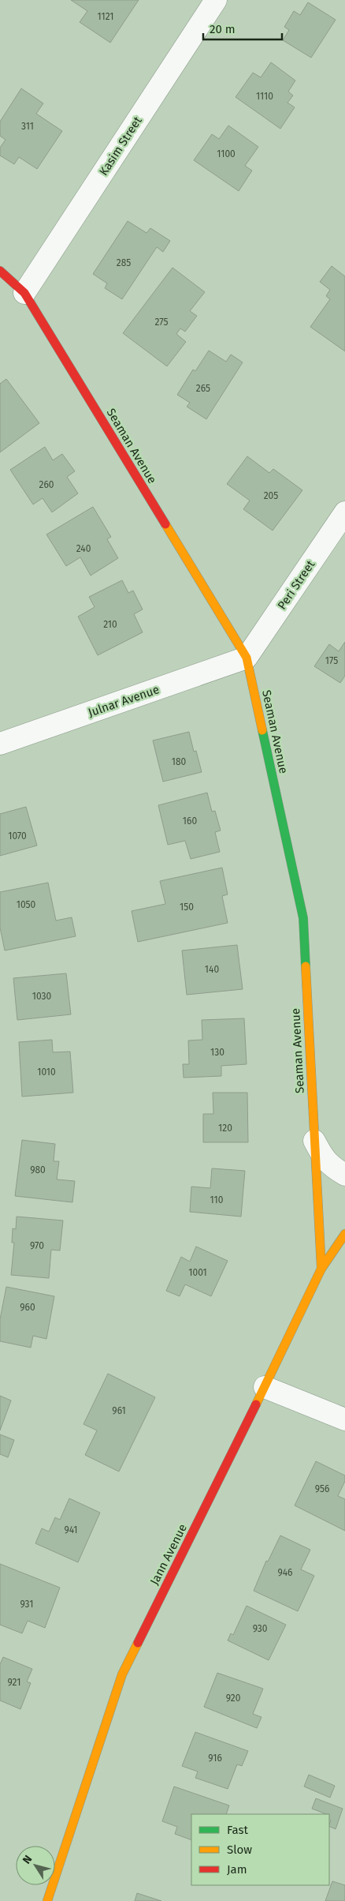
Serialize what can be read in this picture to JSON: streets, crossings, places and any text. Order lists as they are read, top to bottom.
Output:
{
  "streets": {
    "street": [
      "Kasim Street",
      "Seaman Avenue",
      "Peri Street",
      "Julnar Avenue",
      "Jann Avenue"
    ]
  },
  "crossings": [
    ["Kasim Street", "Seaman Avenue"],
    ["Seaman Avenue", "Peri Street"],
    ["Seaman Avenue", "Julnar Avenue"],
    ["Seaman Avenue", "Jann Avenue"],
    ["Peri Street", "Julnar Avenue"]
  ],
  "house_numbers": [
    "1121",
    "1110",
    "311",
    "1100",
    "285",
    "275",
    "265",
    "260",
    "205",
    "240",
    "210",
    "175",
    "180",
    "160",
    "1070",
    "1050",
    "150",
    "140",
    "1030",
    "130",
    "1010",
    "120",
    "980",
    "110",
    "970",
    "1001",
    "960",
    "961",
    "956",
    "941",
    "946",
    "931",
    "930",
    "921",
    "920",
    "916"
  ],
  "legend": ["Fast", "Slow", "Jam"],
  "scale_bar": "20 m",
  "north": "top left"
}
